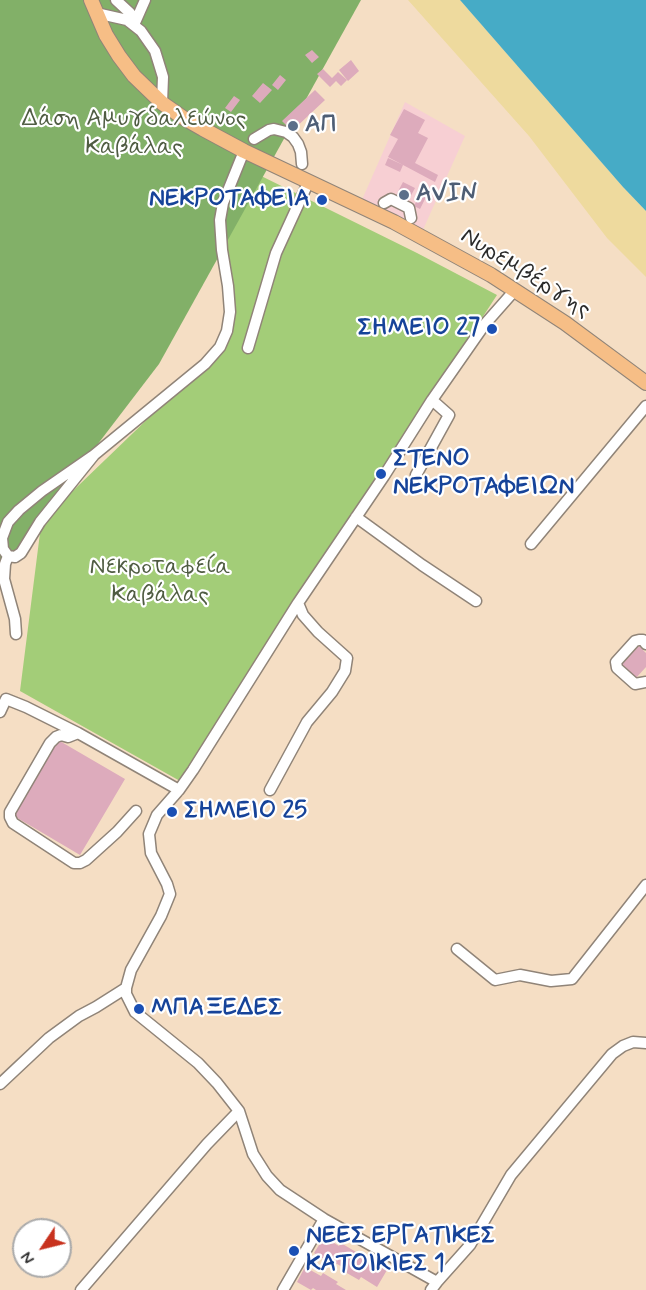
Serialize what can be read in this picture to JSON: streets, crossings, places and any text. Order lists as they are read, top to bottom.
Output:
{
  "streets": {
    "main road": ["Νυρεμβέργης"]
  },
  "parks": ["Δάση Αμυγδαλεώνος Καβάλας", "Νεκροταφεία Καβάλας"],
  "places": [
    "ΑΠ",
    "AVIN",
    "ΝΕΚΡΟΤΑΦΕΙΑ",
    "ΣΗΜΕΙΟ 27",
    "ΣΤΕΝΟ ΝΕΚΡΟΤΑΦΕΙΩΝ",
    "ΣΗΜΕΙΟ 25",
    "ΜΠΑΞΕΔΕΣ",
    "ΝΕΕΣ ΕΡΓΑΤΙΚΕΣ ΚΑΤΟΙΚΙΕΣ 1"
  ],
  "north": "bottom left"
}
